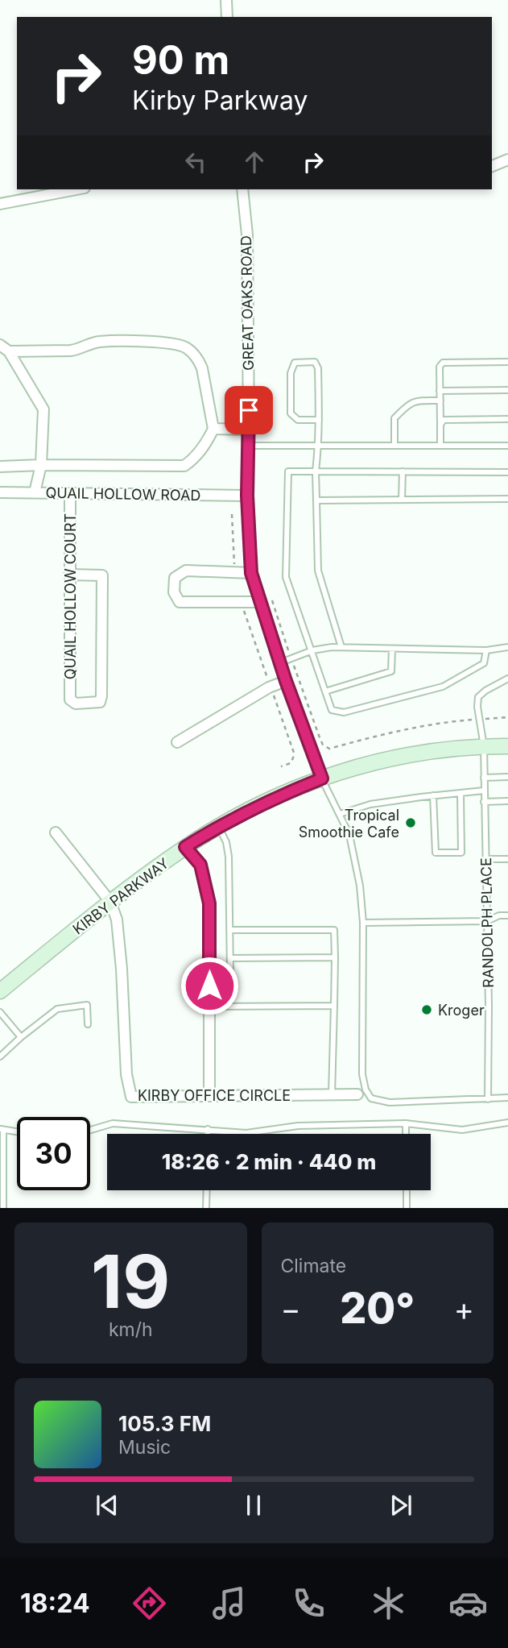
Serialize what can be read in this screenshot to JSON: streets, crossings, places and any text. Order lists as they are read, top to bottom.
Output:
{
  "streets": {
    "main road": ["KIRBY PARKWAY"],
    "street": [
      "GREAT OAKS ROAD",
      "QUAIL HOLLOW ROAD",
      "QUAIL HOLLOW COURT",
      "KIRBY OFFICE CIRCLE"
    ],
    "lane": ["RANDOLPH PLACE"]
  },
  "crossings": [
    ["GREAT OAKS ROAD", "QUAIL HOLLOW ROAD"],
    ["GREAT OAKS ROAD", "KIRBY PARKWAY"],
    ["QUAIL HOLLOW ROAD", "QUAIL HOLLOW COURT"],
    ["KIRBY PARKWAY", "RANDOLPH PLACE"],
    ["KIRBY PARKWAY", "KIRBY OFFICE CIRCLE"]
  ],
  "places": ["Tropical Smoothie Cafe", "Kroger"],
  "page": {
    "turn": ["90 m", "Kirby Parkway"],
    "limit": "30",
    "trip": "18:26 · 2 min · 440 m",
    "tile": [
      ["19", "km/h"],
      "Climate"
    ],
    "heat": ["−", "20°", "+"],
    "song": ["105.3 FM", "Music"],
    "tabs": "18:24"
  }
}
